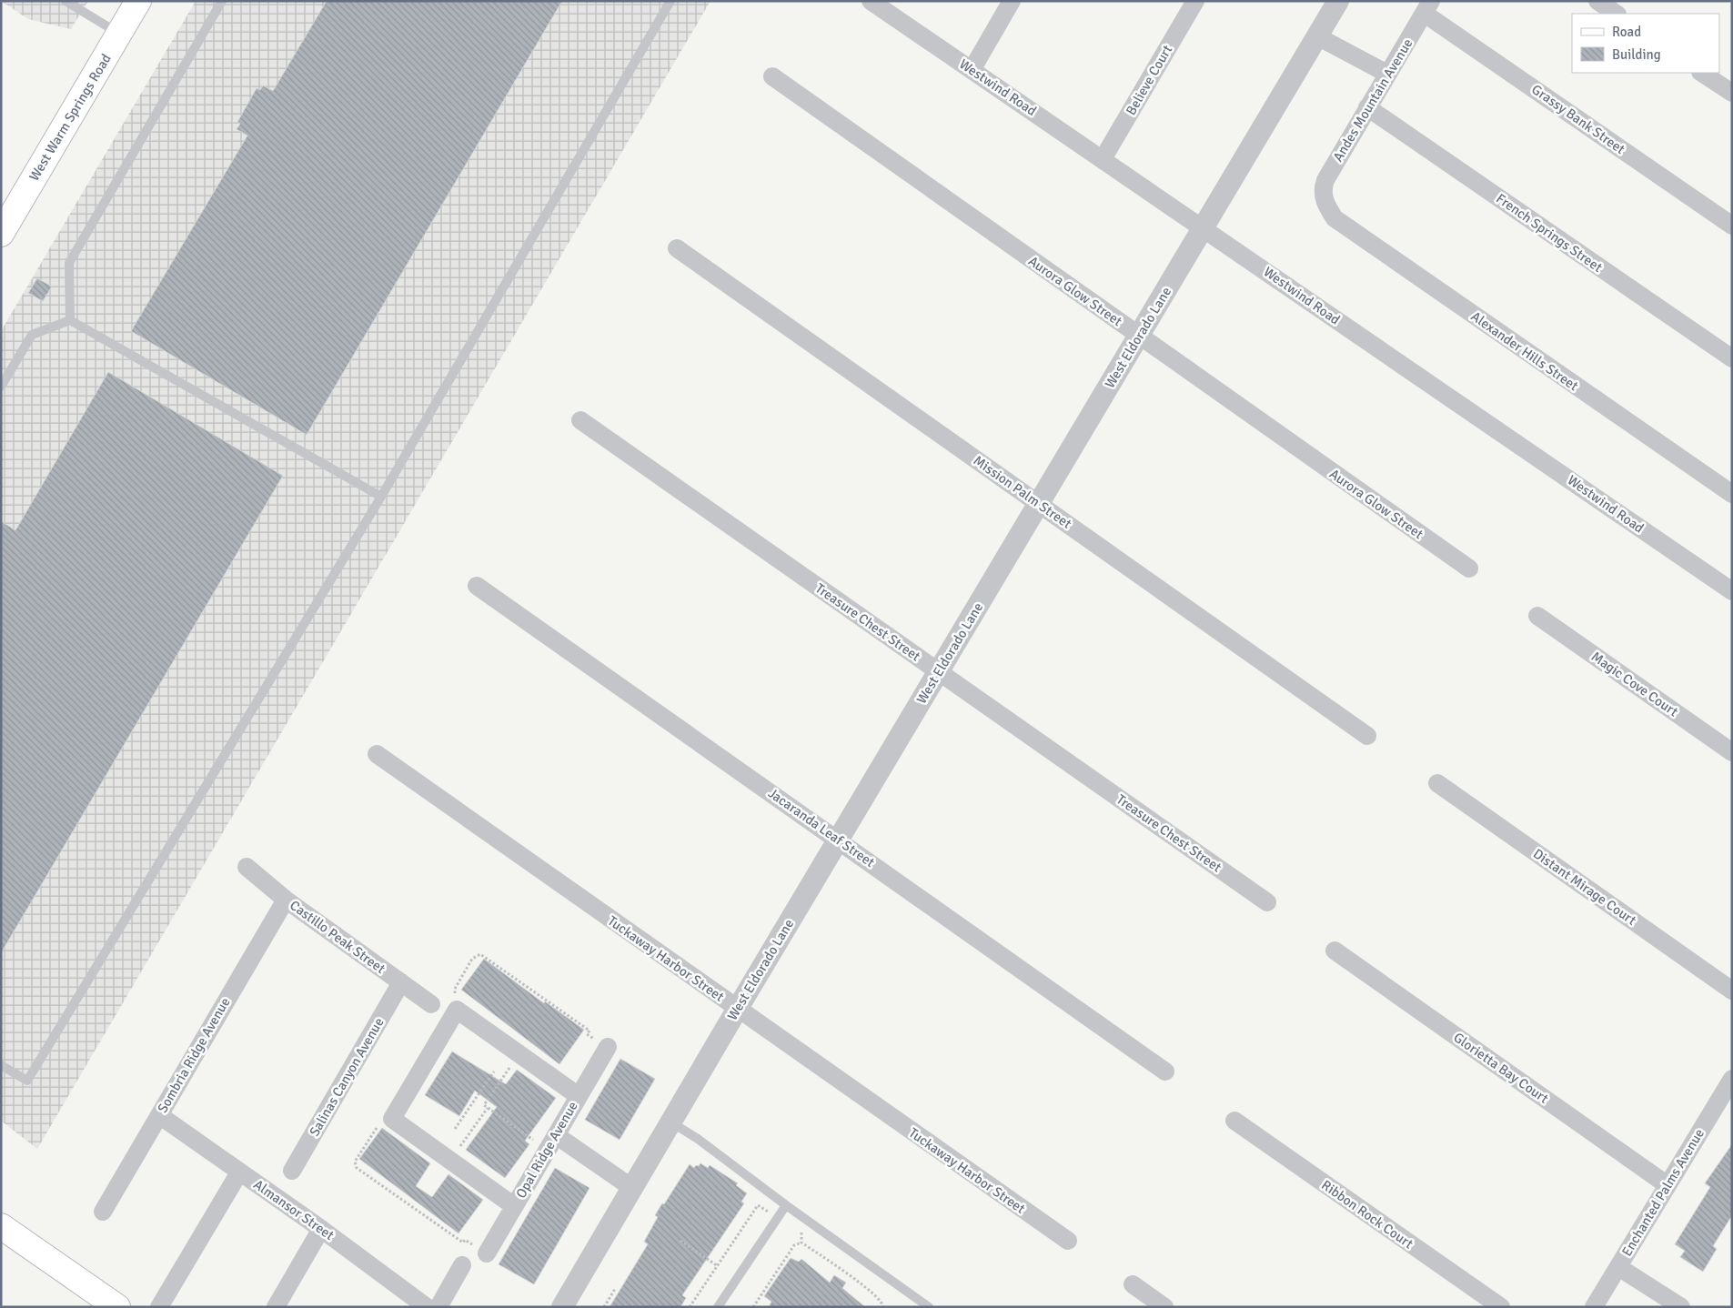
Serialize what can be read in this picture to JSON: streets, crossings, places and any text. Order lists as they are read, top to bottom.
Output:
{
  "streets": {
    "main road": ["West Warm Springs Road"],
    "street": [
      "Believe Court",
      "Westwind Road",
      "Andes Mountain Avenue",
      "Grassy Bank Street",
      "French Springs Street",
      "Aurora Glow Street",
      "West Eldorado Lane",
      "Alexander Hills Street",
      "Mission Palm Street",
      "Treasure Chest Street",
      "Magic Cove Court",
      "Jacaranda Leaf Street",
      "Distant Mirage Court",
      "Castillo Peak Street",
      "Tuckaway Harbor Street",
      "Sombria Ridge Avenue",
      "Glorietta Bay Court",
      "Salinas Canyon Avenue",
      "Opal Ridge Avenue",
      "Enchanted Palms Avenue",
      "Almansor Street",
      "Ribbon Rock Court"
    ]
  },
  "crossings": [
    ["Believe Court", "Westwind Road"],
    ["Westwind Road", "West Eldorado Lane"],
    ["Andes Mountain Avenue", "Grassy Bank Street"],
    ["Andes Mountain Avenue", "French Springs Street"],
    ["Andes Mountain Avenue", "Alexander Hills Street"],
    ["Aurora Glow Street", "West Eldorado Lane"],
    ["West Eldorado Lane", "Mission Palm Street"],
    ["West Eldorado Lane", "Treasure Chest Street"],
    ["West Eldorado Lane", "Jacaranda Leaf Street"],
    ["West Eldorado Lane", "Tuckaway Harbor Street"],
    ["Castillo Peak Street", "Sombria Ridge Avenue"],
    ["Castillo Peak Street", "Salinas Canyon Avenue"],
    ["Sombria Ridge Avenue", "Almansor Street"],
    ["Glorietta Bay Court", "Enchanted Palms Avenue"]
  ],
  "legend": ["Road", "Building"]
}
